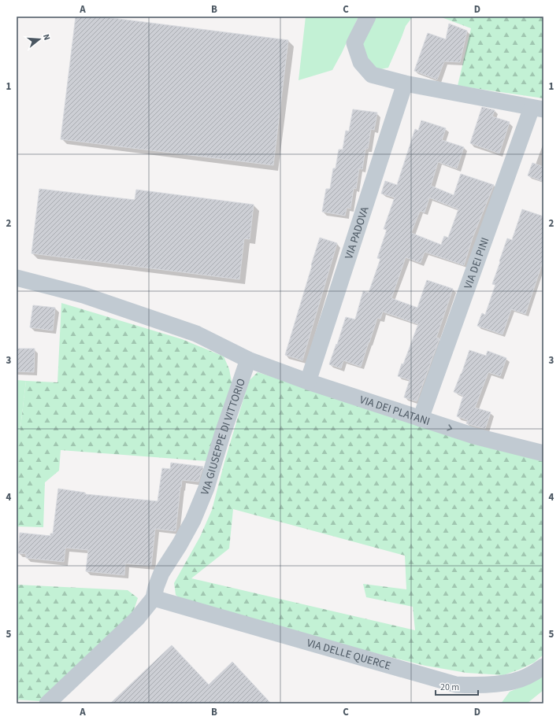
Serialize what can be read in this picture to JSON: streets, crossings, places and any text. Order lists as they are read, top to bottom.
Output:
{
  "streets": {
    "street": [
      "VIA PADOVA",
      "VIA DEI PINI",
      "VIA DEI PLATANI",
      "VIA GIUSEPPE DI VITTORIO",
      "VIA DELLE QUERCE"
    ]
  },
  "crossings": [
    ["VIA PADOVA", "VIA DEI PLATANI"],
    ["VIA DEI PINI", "VIA DEI PLATANI"],
    ["VIA DEI PLATANI", "VIA GIUSEPPE DI VITTORIO"],
    ["VIA GIUSEPPE DI VITTORIO", "VIA DELLE QUERCE"]
  ],
  "one_way": ["VIA DEI PLATANI"],
  "scale_bar": "20 m",
  "north": "right",
  "grid": {
    "columns": [
      "A",
      "B",
      "C",
      "D"
    ],
    "rows": [
      "1",
      "2",
      "3",
      "4",
      "5"
    ]
  }
}
